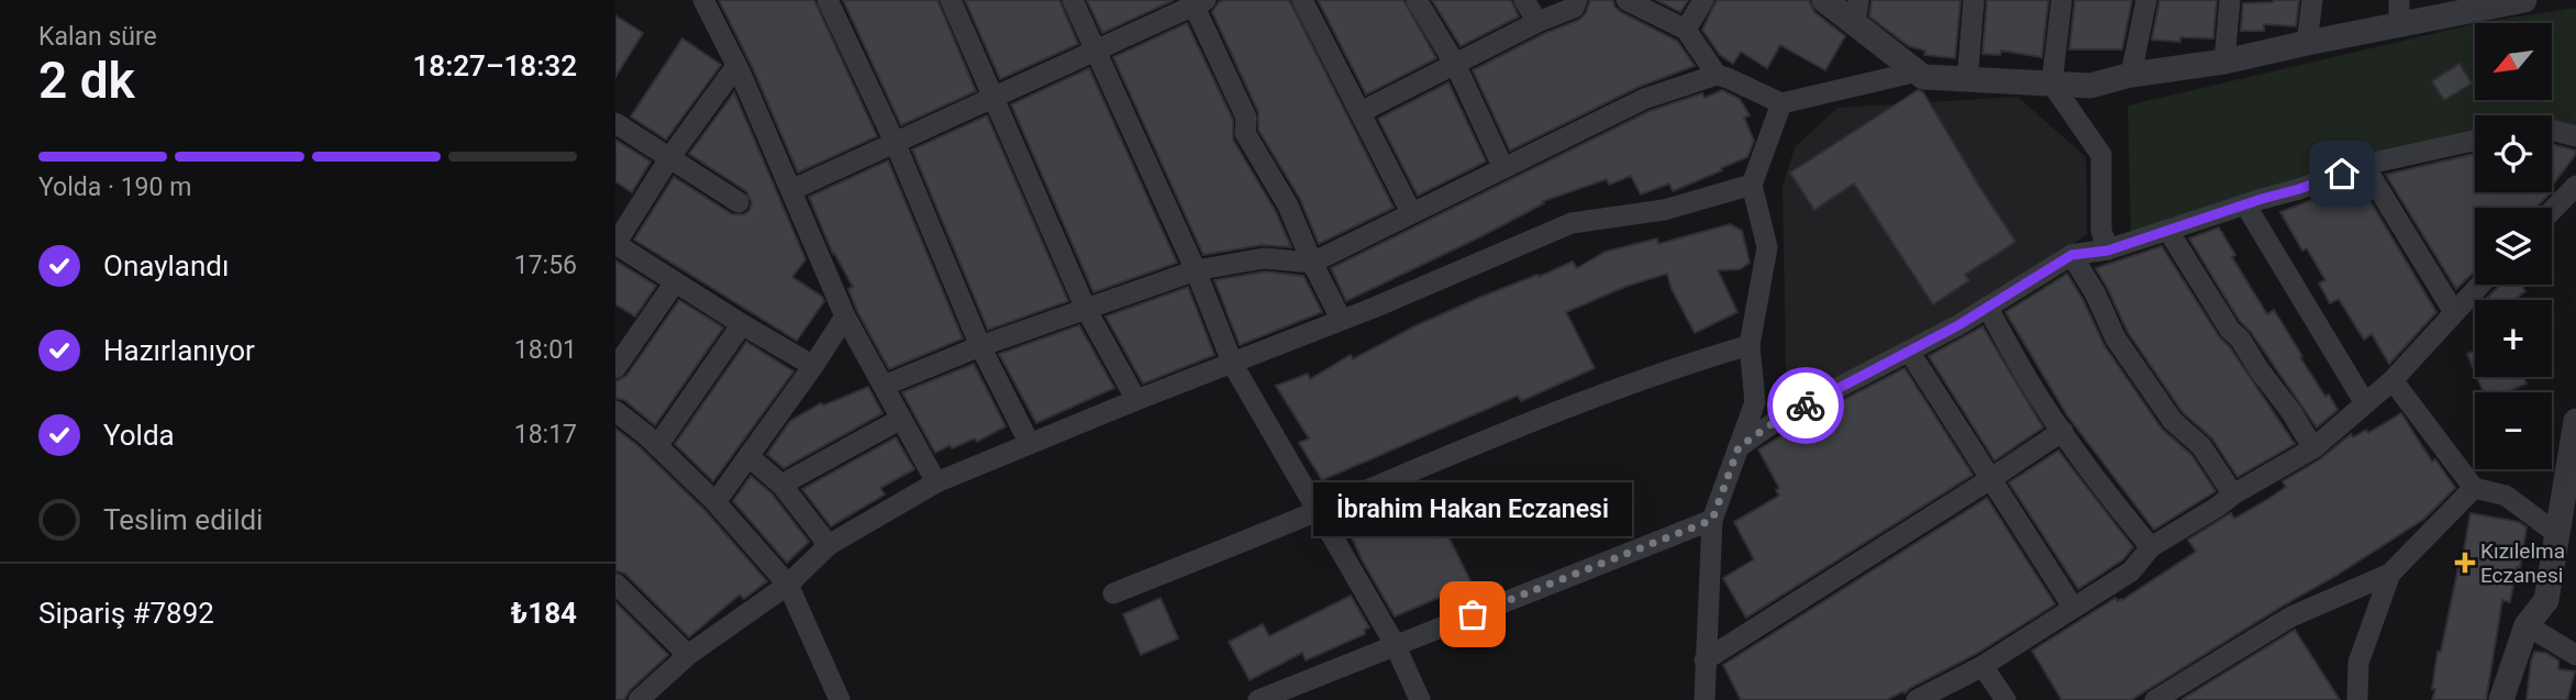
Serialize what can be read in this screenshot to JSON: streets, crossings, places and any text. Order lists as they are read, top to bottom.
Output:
{
  "places": {
    "health": ["Kızılelma Eczanesi"],
    "other": ["İbrahim Hakan Eczanesi"]
  },
  "north": "bottom left",
  "page": {
    "heading": ["2 dk", "Kalan süre", "18:27–18:32"],
    "panel": ["Sipariş #7892", "₺184"],
    "map_buttons": ["+", "−"],
    "bar": "Yolda · 190 m",
    "list": [
      ["Onaylandı", "17:56"],
      ["Hazırlanıyor", "18:01"],
      ["Yolda", "18:17"],
      "Teslim edildi"
    ],
    "bubble": "İbrahim Hakan Eczanesi"
  }
}
